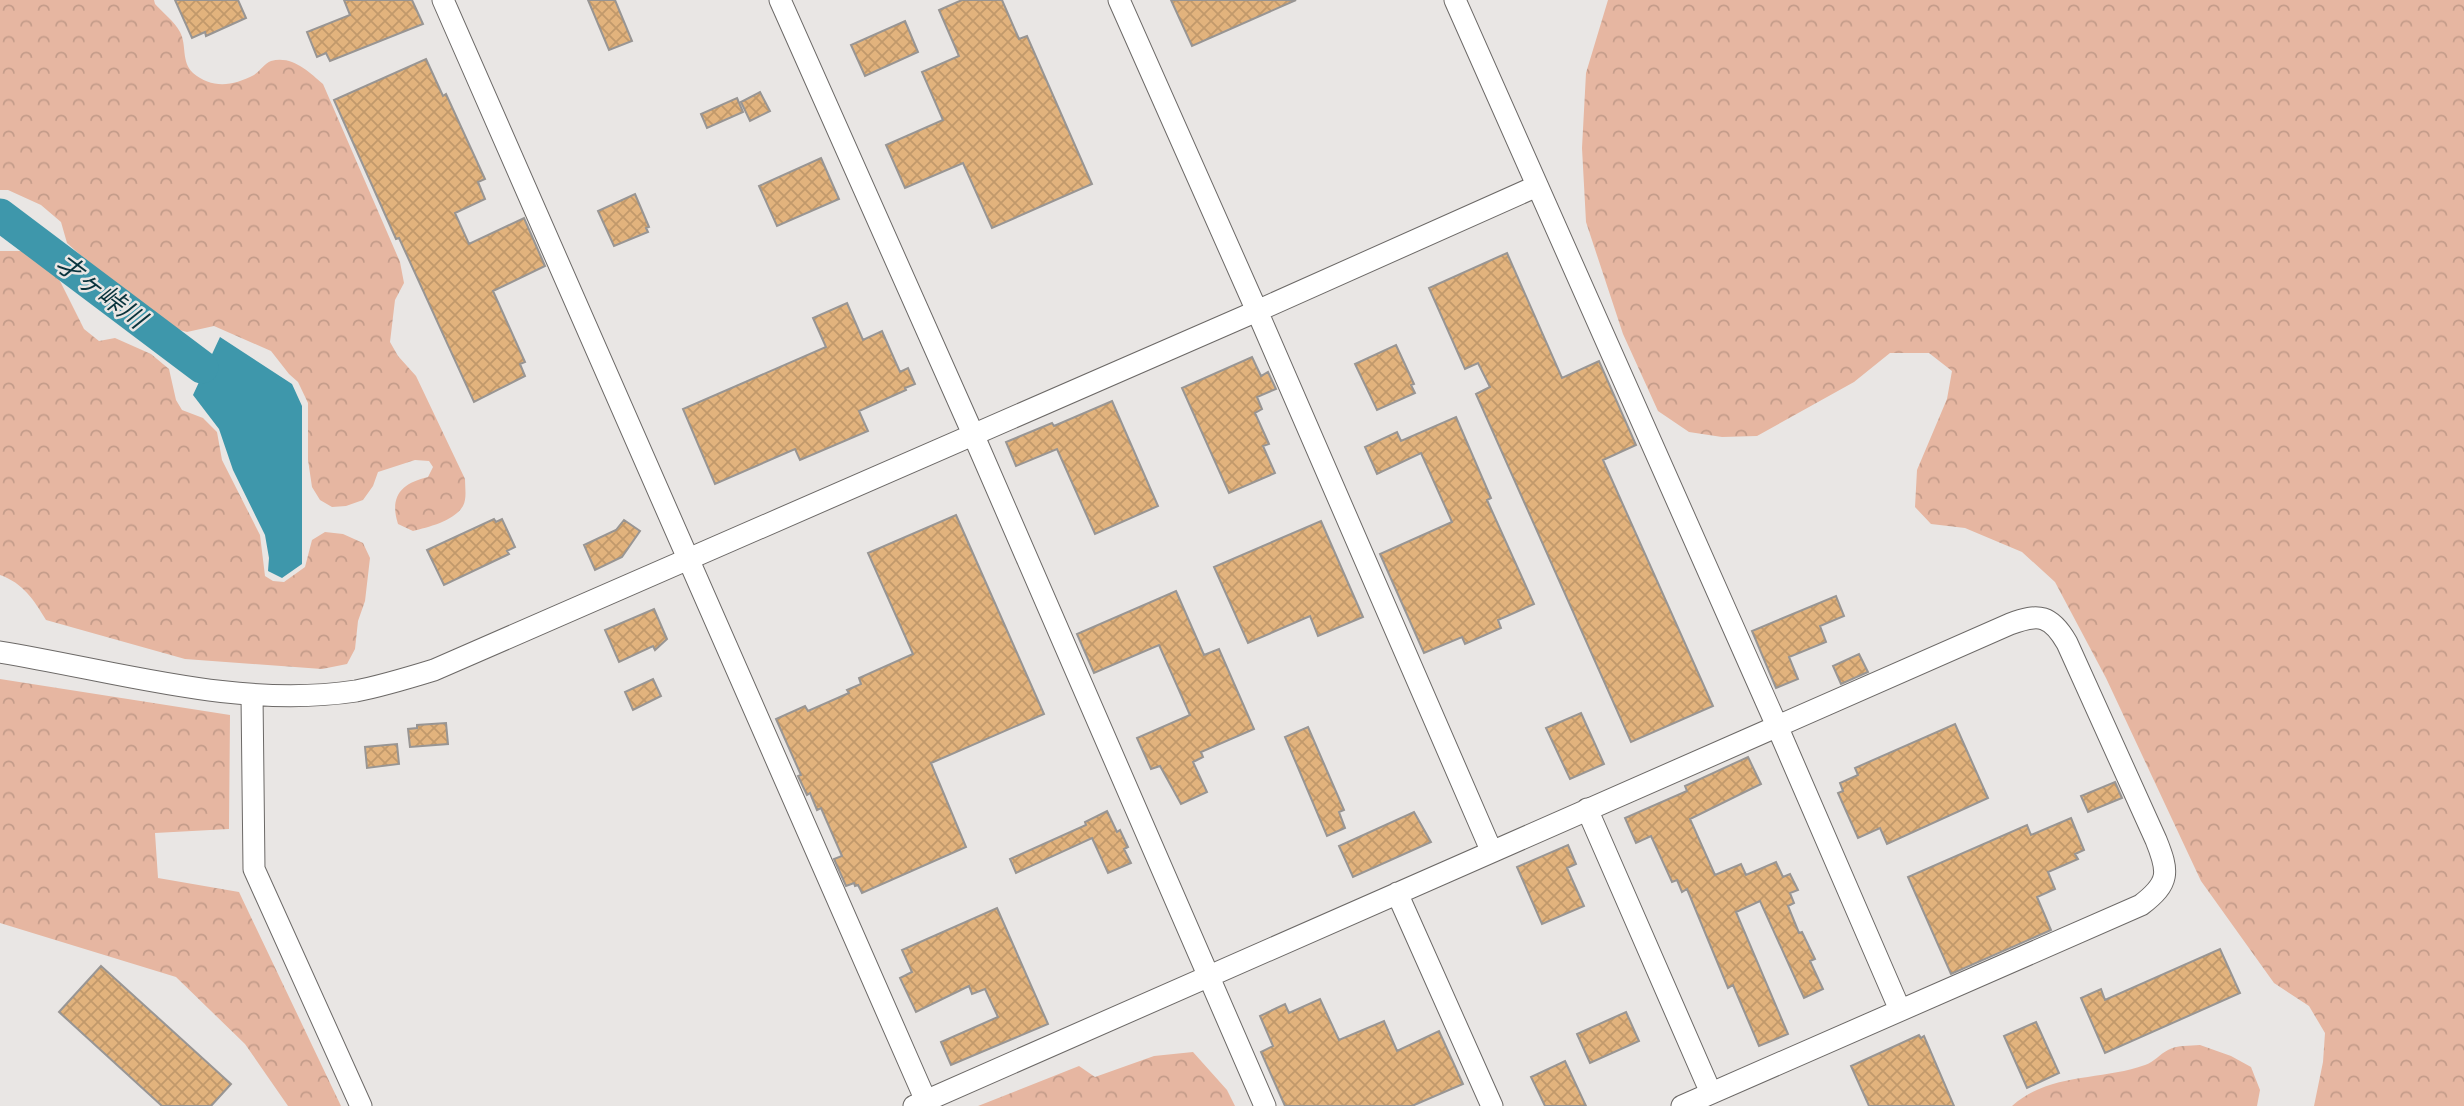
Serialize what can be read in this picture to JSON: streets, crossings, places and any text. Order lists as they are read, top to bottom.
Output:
{
  "water": ["才ヶ峠川"]
}
